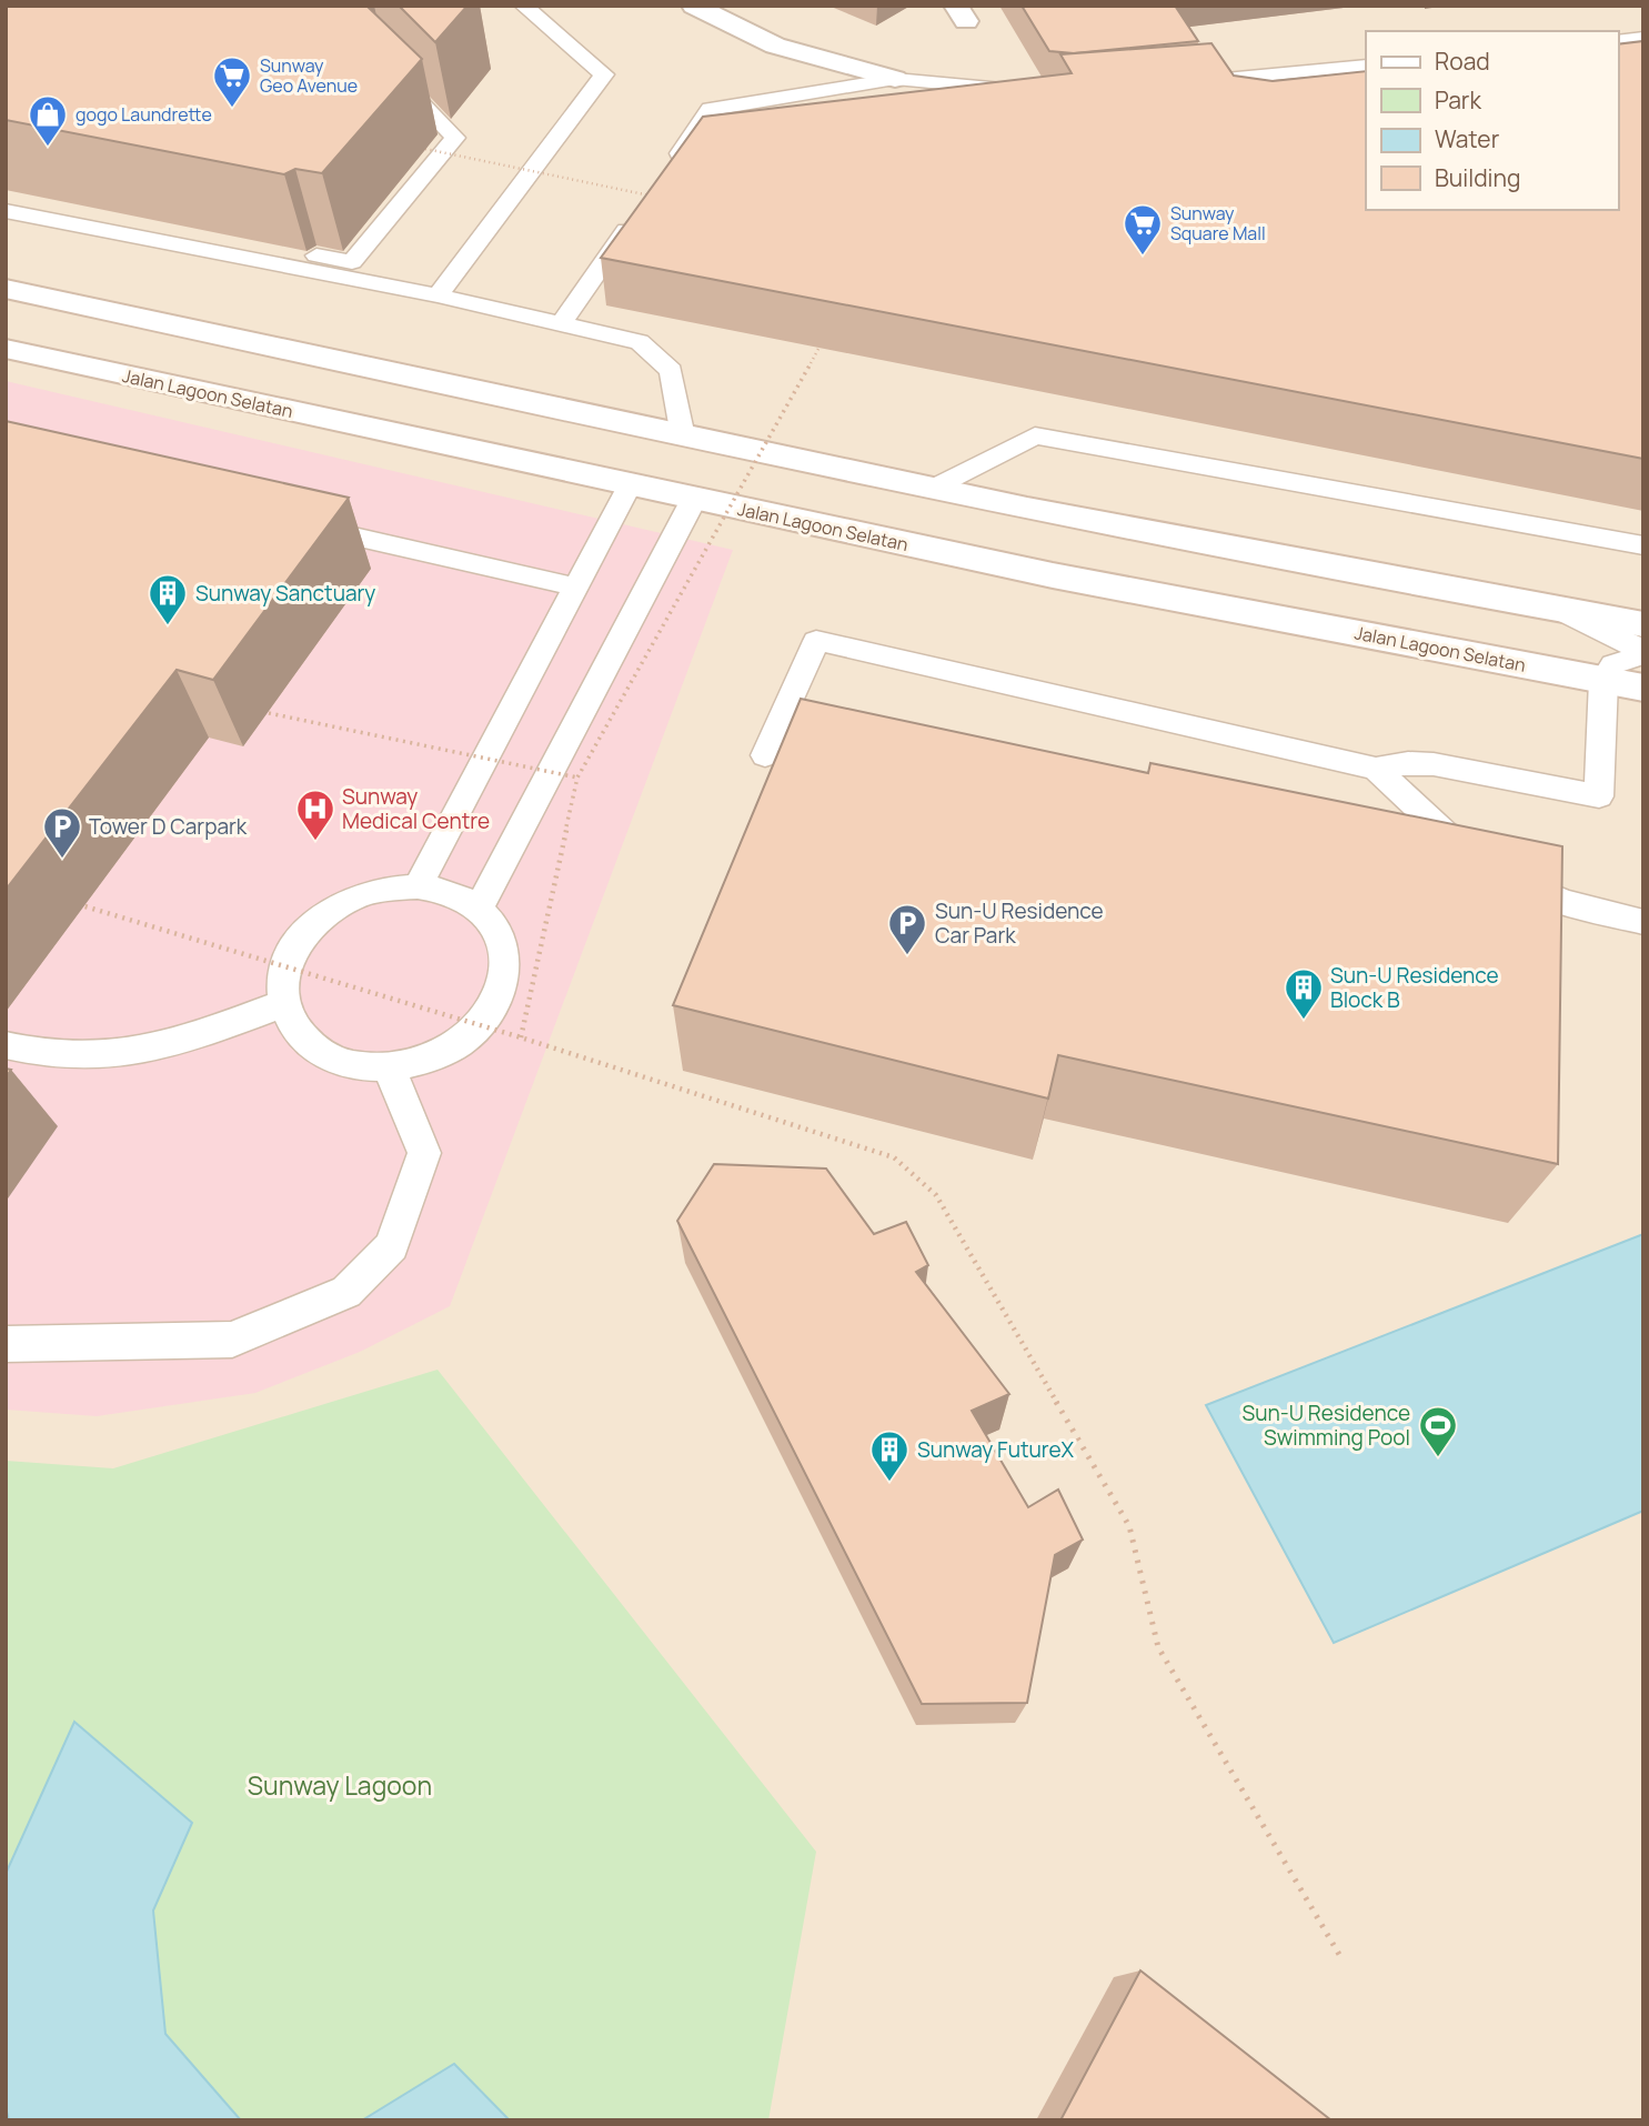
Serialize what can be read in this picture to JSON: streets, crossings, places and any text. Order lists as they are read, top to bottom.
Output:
{
  "streets": {
    "main road": ["Jalan Lagoon Selatan"]
  },
  "parks": ["Sunway Lagoon"],
  "places": {
    "supermarket": ["Sunway Geo Avenue", "Sunway Square Mall"],
    "shop": ["gogo Laundrette"],
    "building": ["Sunway Sanctuary", "Sun-U Residence Block B", "Sunway FutureX"],
    "hospital": ["Sunway Medical Centre"],
    "parking": ["Tower D Carpark", "Sun-U Residence Car Park"],
    "sports": ["Sun-U Residence Swimming Pool"]
  },
  "legend": [
    "Road",
    "Park",
    "Water",
    "Building"
  ]
}
